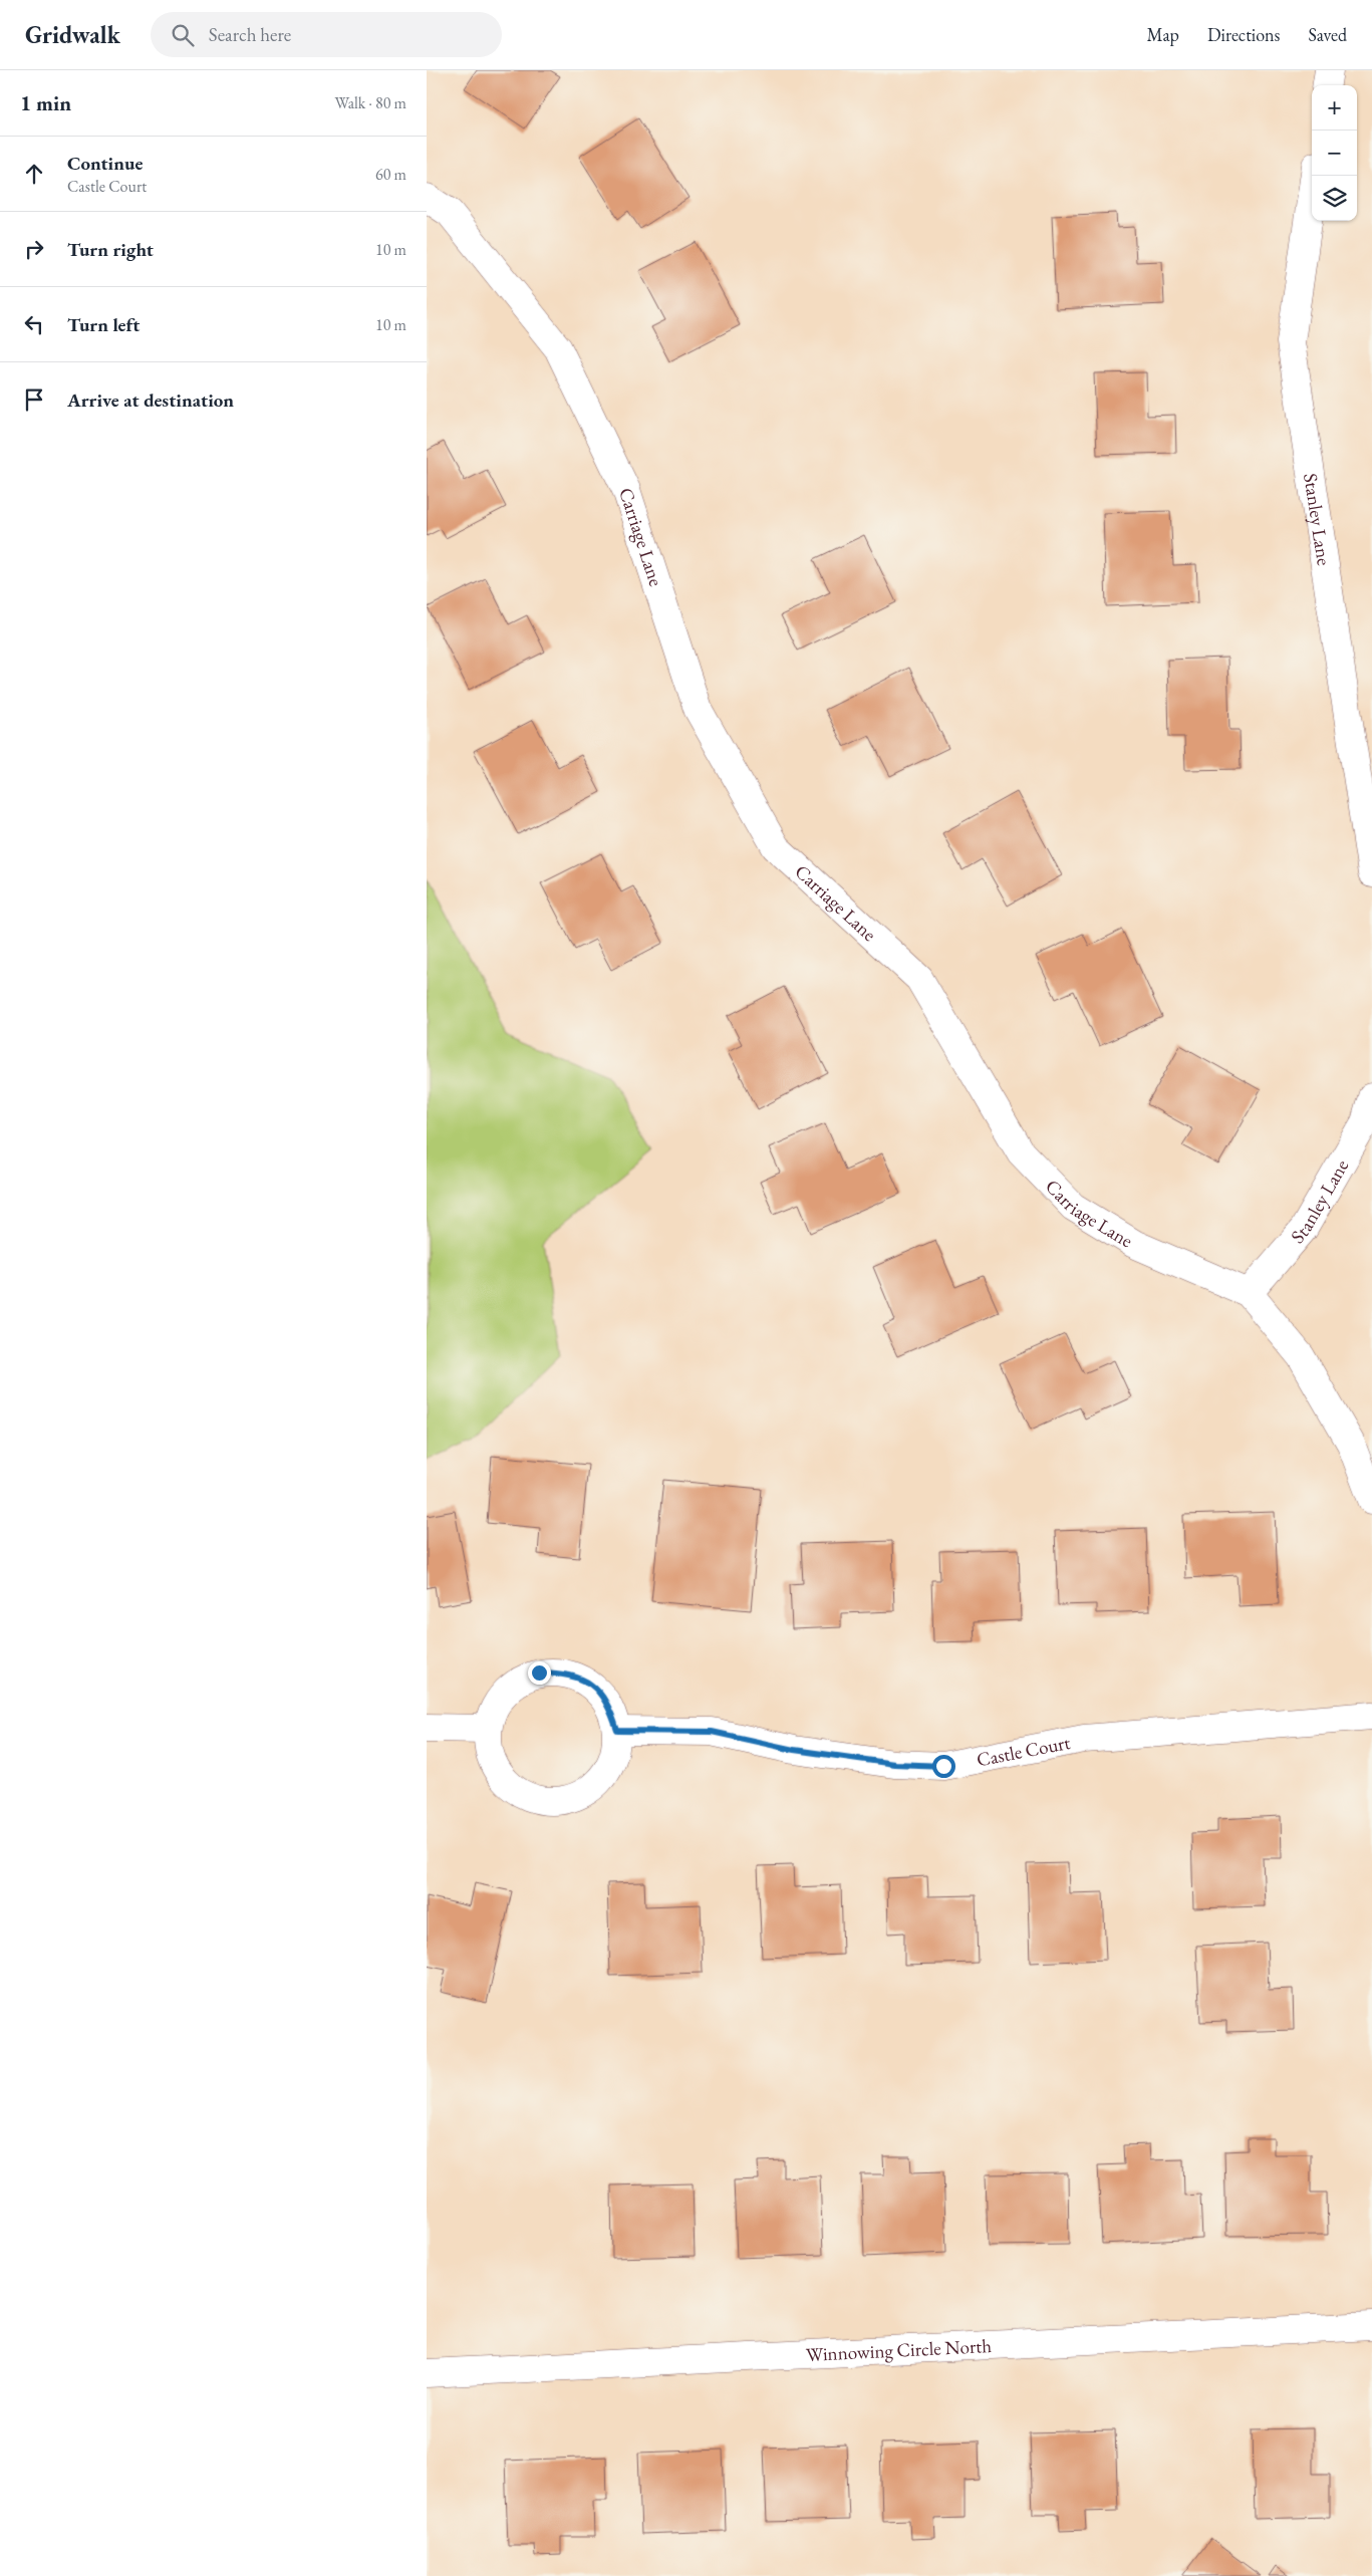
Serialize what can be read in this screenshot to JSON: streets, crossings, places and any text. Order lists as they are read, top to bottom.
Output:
{
  "streets": {
    "street": [
      "Stanley Lane",
      "Carriage Lane",
      "Castle Court",
      "Winnowing Circle North"
    ]
  },
  "crossings": [
    ["Stanley Lane", "Carriage Lane"]
  ],
  "page": {
    "header": "Gridwalk",
    "search": "Search here",
    "nav": ["Map", "Directions", "Saved"],
    "heading": ["1 min", "Walk · 80 m"],
    "map_buttons": ["+", "−"],
    "list": [
      ["Continue", "Castle Court", "60 m"],
      ["Turn right", "10 m"],
      ["Turn left", "10 m"],
      "Arrive at destination"
    ]
  }
}
